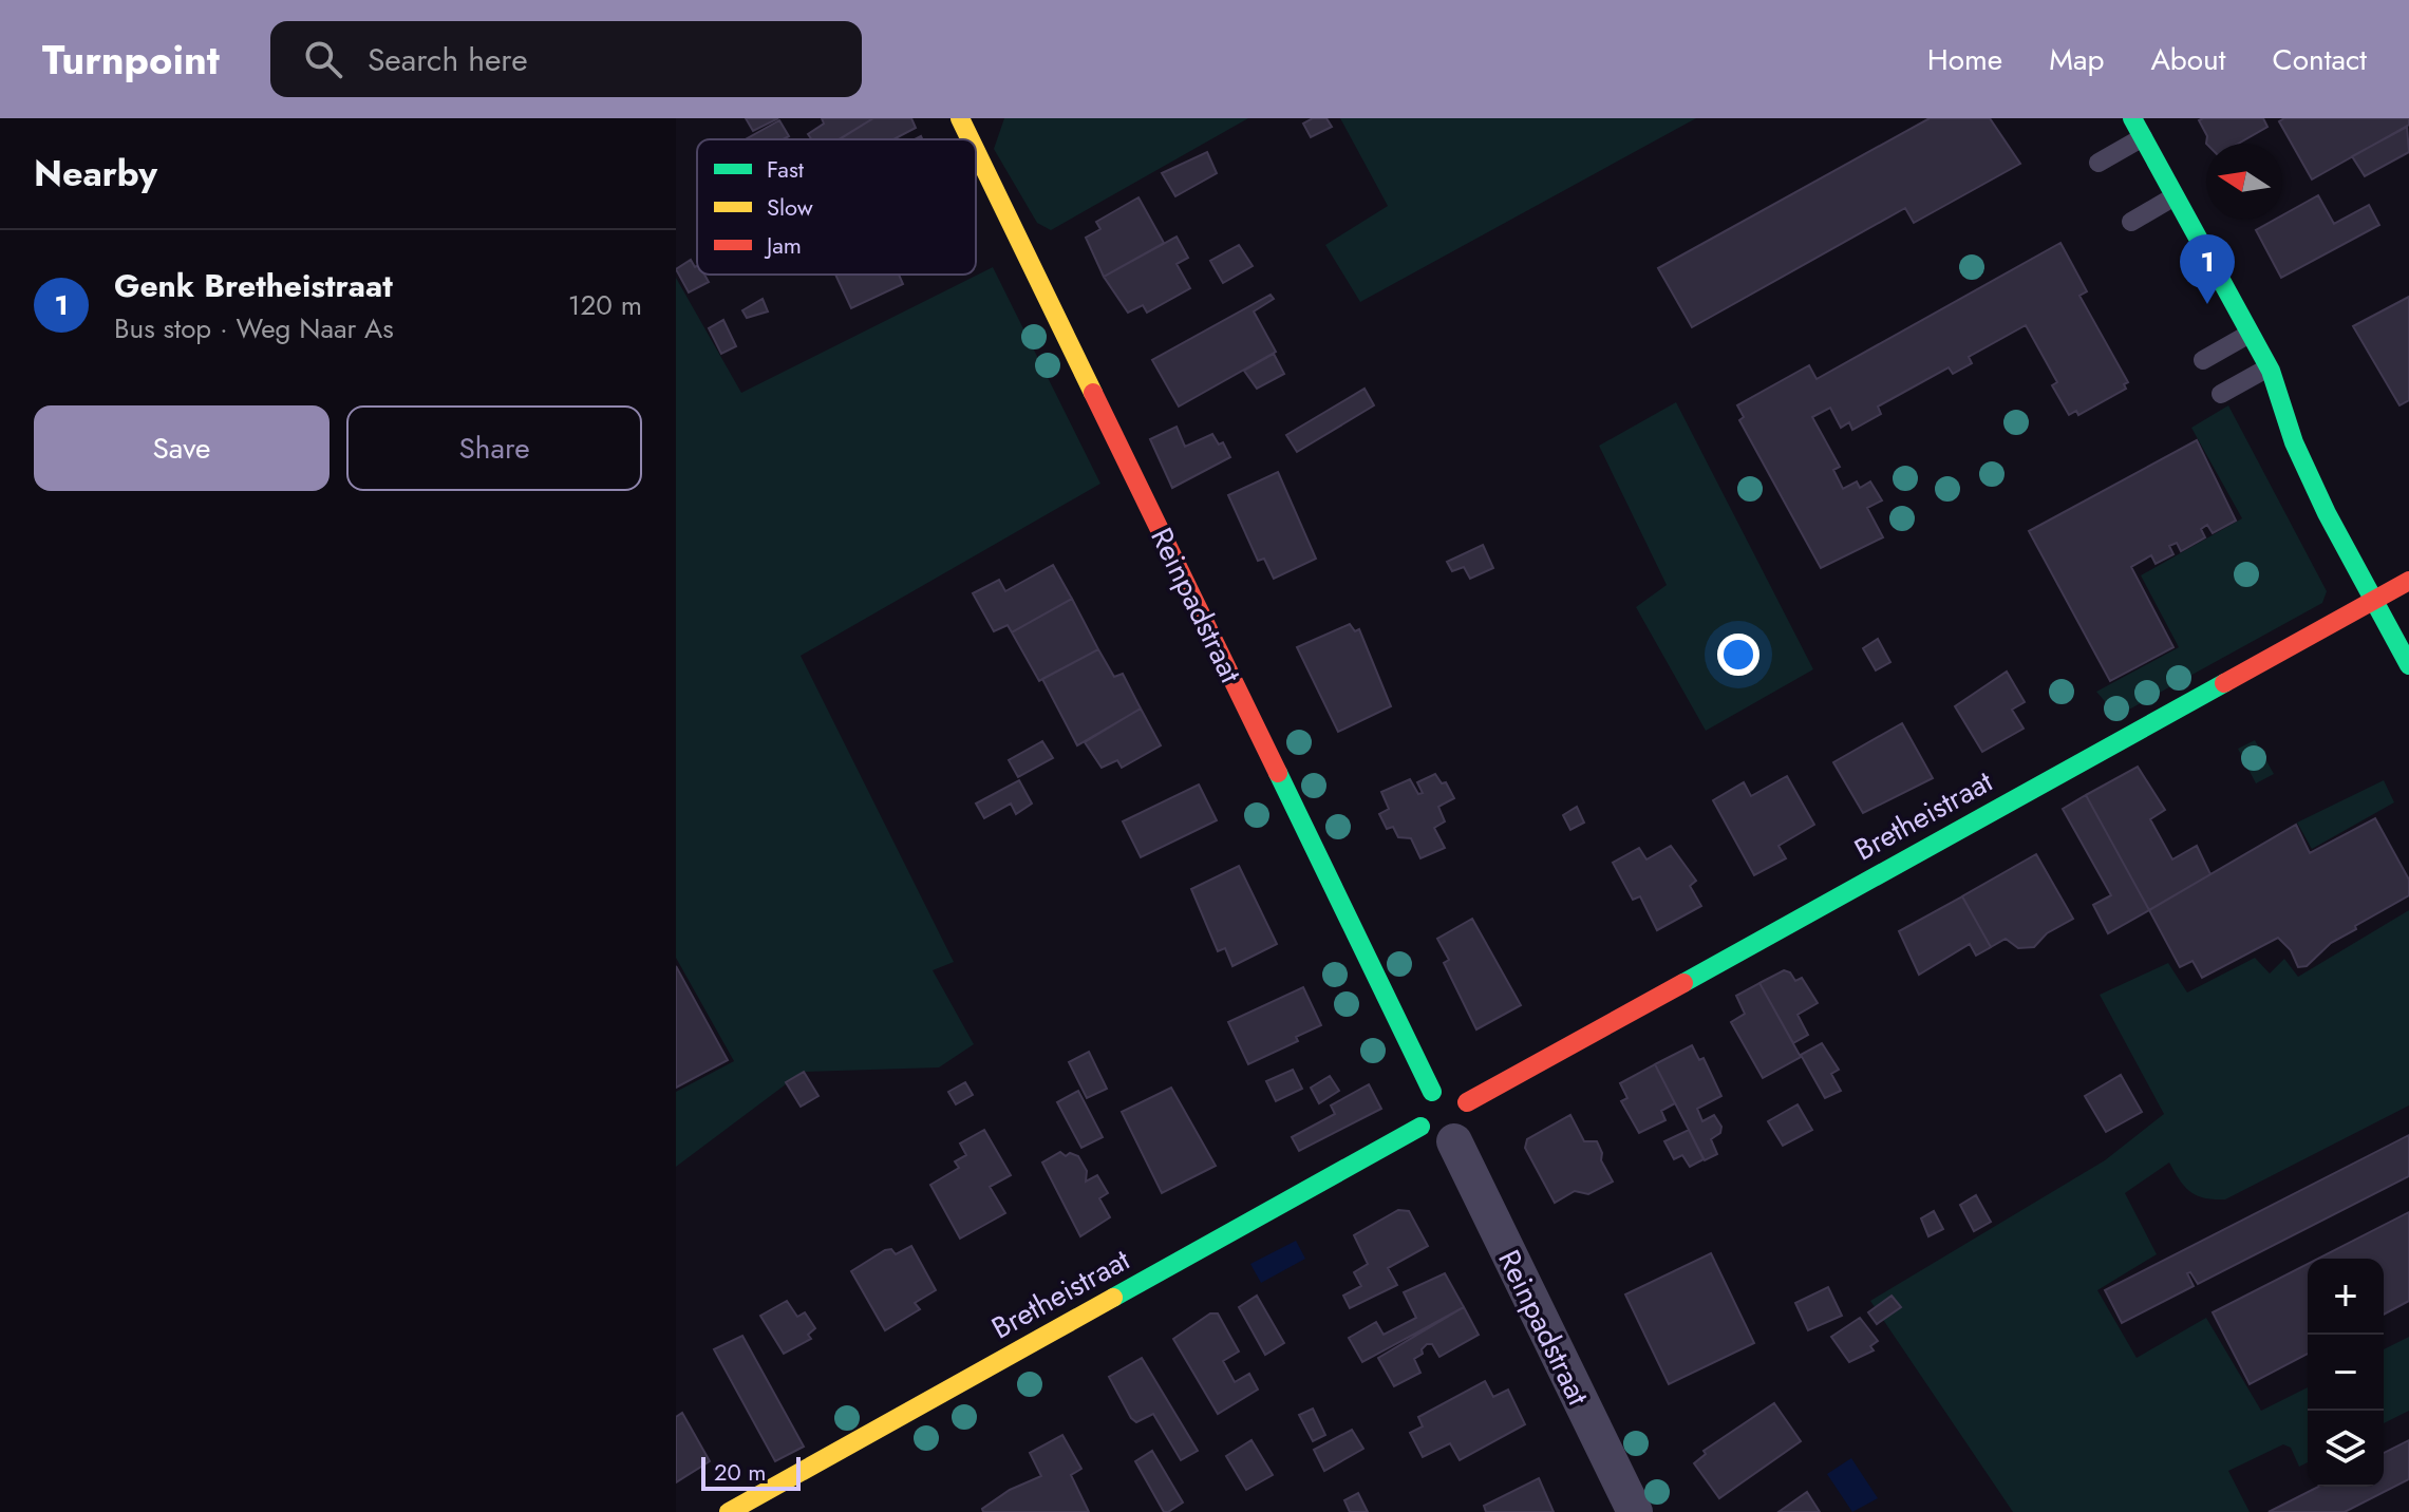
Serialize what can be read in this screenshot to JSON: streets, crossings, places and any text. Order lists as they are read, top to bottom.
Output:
{
  "streets": {
    "street": ["Reinpadstraat", "Bretheistraat"]
  },
  "crossings": [
    ["Reinpadstraat", "Bretheistraat"]
  ],
  "legend": ["Fast", "Slow", "Jam"],
  "scale_bar": "20 m",
  "north": "left",
  "page": {
    "header": "Turnpoint",
    "search": "Search here",
    "nav": [
      "Home",
      "Map",
      "About",
      "Contact"
    ],
    "heading": "Nearby",
    "list": [
      {
        "mark": "1",
        "name": "Genk Bretheistraat",
        "note": "Bus stop · Weg Naar As",
        "value": "120 m"
      }
    ],
    "pins": "1",
    "buttons": ["Save", "Share"],
    "map_buttons": ["+", "−"],
    "scale": "20 m"
  }
}
